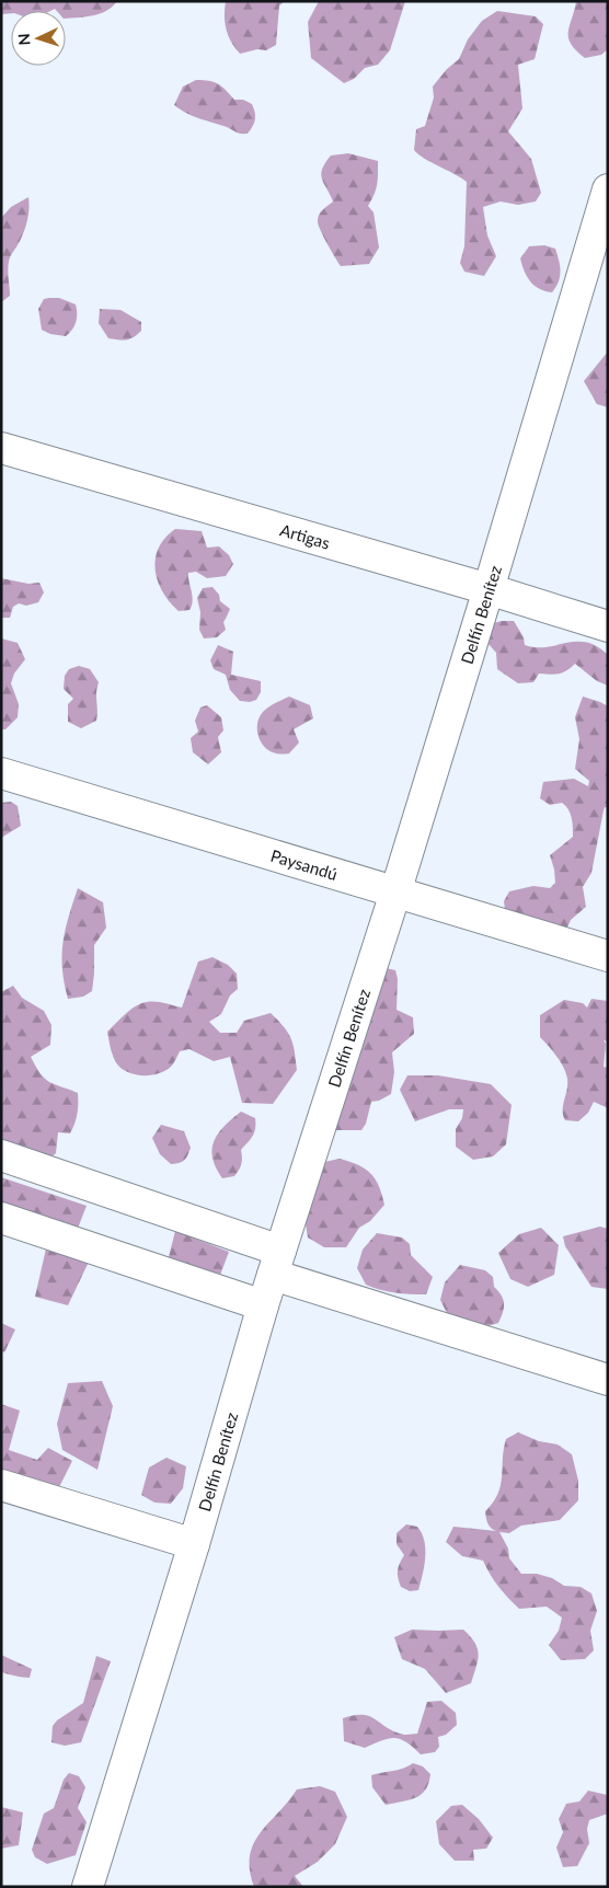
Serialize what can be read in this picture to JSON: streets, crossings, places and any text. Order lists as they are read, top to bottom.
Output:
{
  "streets": {
    "street": ["Artigas", "Delfín Benítez", "Paysandú"]
  },
  "crossings": [
    ["Artigas", "Delfín Benítez"],
    ["Delfín Benítez", "Paysandú"]
  ],
  "north": "left"
}
